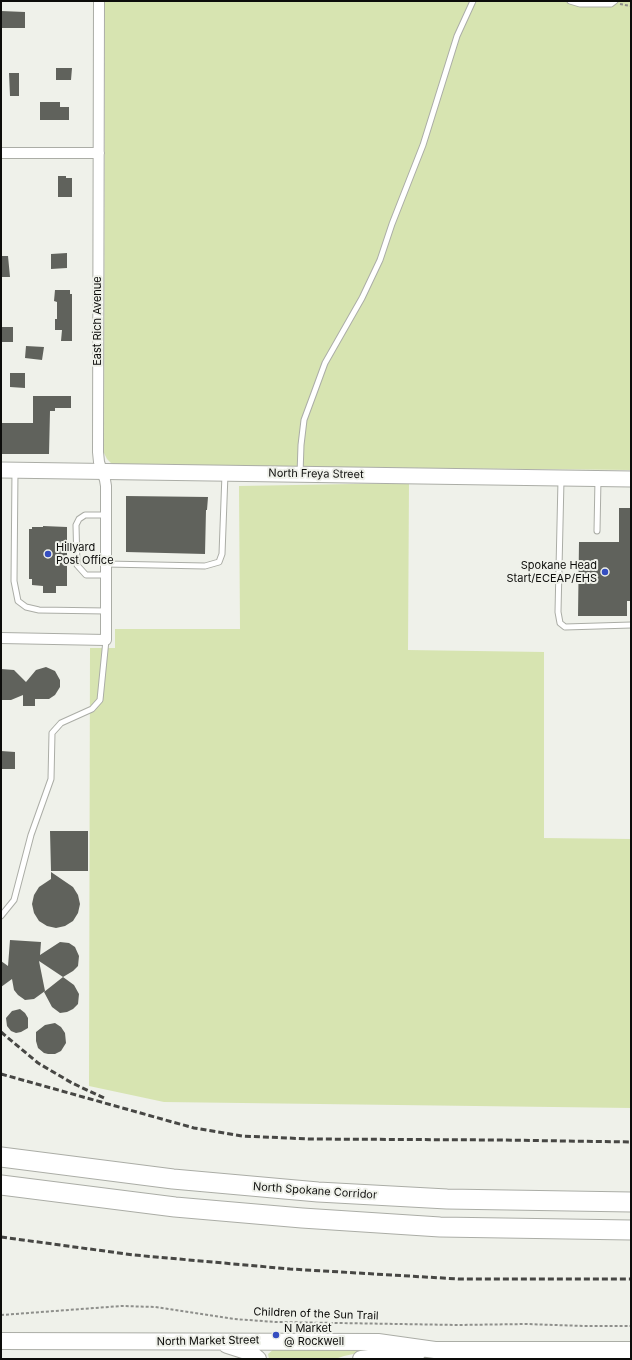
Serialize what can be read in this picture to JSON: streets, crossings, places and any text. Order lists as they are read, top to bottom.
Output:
{
  "streets": {
    "highway": ["North Spokane Corridor"],
    "main road": ["North Market Street"],
    "street": ["East Rich Avenue", "North Freya Street"],
    "path": ["Children of the Sun Trail"]
  },
  "crossings": [
    ["East Rich Avenue", "North Freya Street"]
  ],
  "places": ["Hillyard Post Office", "Spokane Head Start/ECEAP/EHS", "N Market @ Rockwell"]
}
